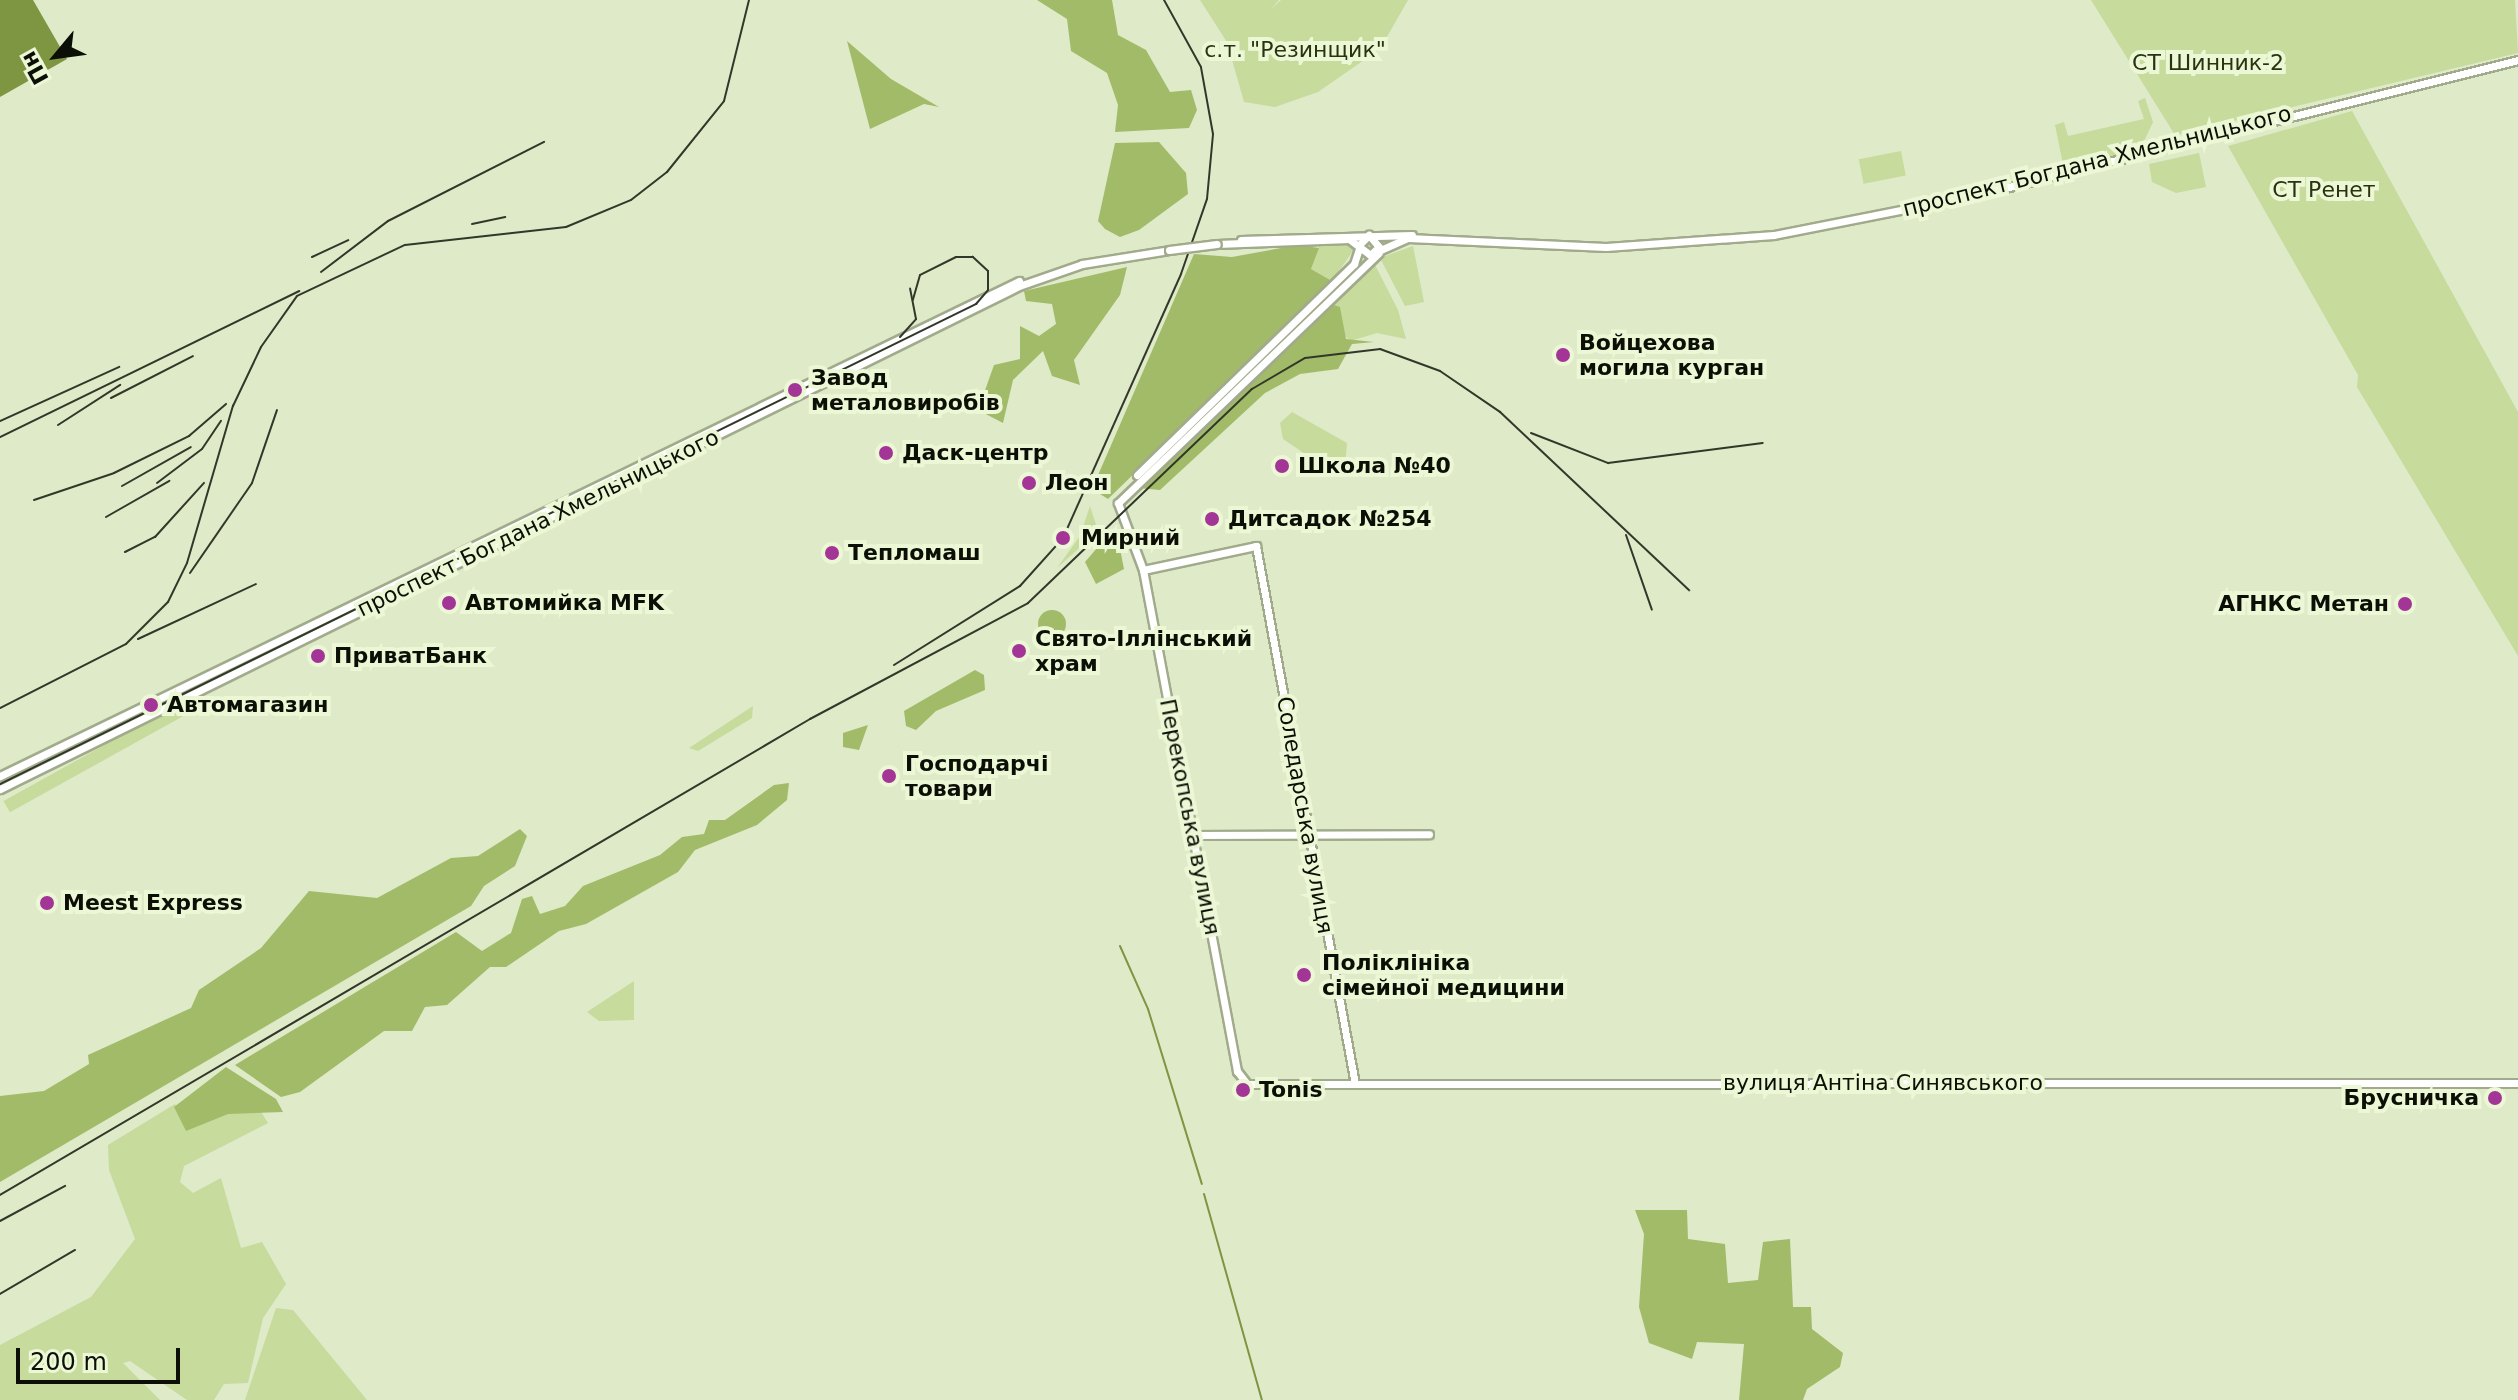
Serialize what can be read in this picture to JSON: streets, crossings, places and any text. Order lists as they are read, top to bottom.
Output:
{
  "streets": {
    "main road": [
      "проспект Богдана Хмельницького",
      "Соледарська вулиця",
      "Перекопська вулиця",
      "вулиця Антіна Синявського"
    ]
  },
  "crossings": [
    ["Соледарська вулиця", "Перекопська вулиця"],
    ["Соледарська вулиця", "вулиця Антіна Синявського"],
    ["Перекопська вулиця", "вулиця Антіна Синявського"]
  ],
  "parks": ["с.т. \"Резинщик\"", "СТ Шинник-2", "СТ Ренет"],
  "places": [
    "Войцехова могила курган",
    "Завод металовиробів",
    "Даск-центр",
    "Школа №40",
    "Леон",
    "Дитсадок №254",
    "Мирний",
    "Тепломаш",
    "Автомийка MFK",
    "АГНКС Метан",
    "Свято-Іллінський храм",
    "ПриватБанк",
    "Автомагазин",
    "Господарчі товари",
    "Meest Express",
    "Поліклініка сімейної медицини",
    "Tonis",
    "Брусничка"
  ],
  "scale_bar": "200 m",
  "north": "bottom left"
}
